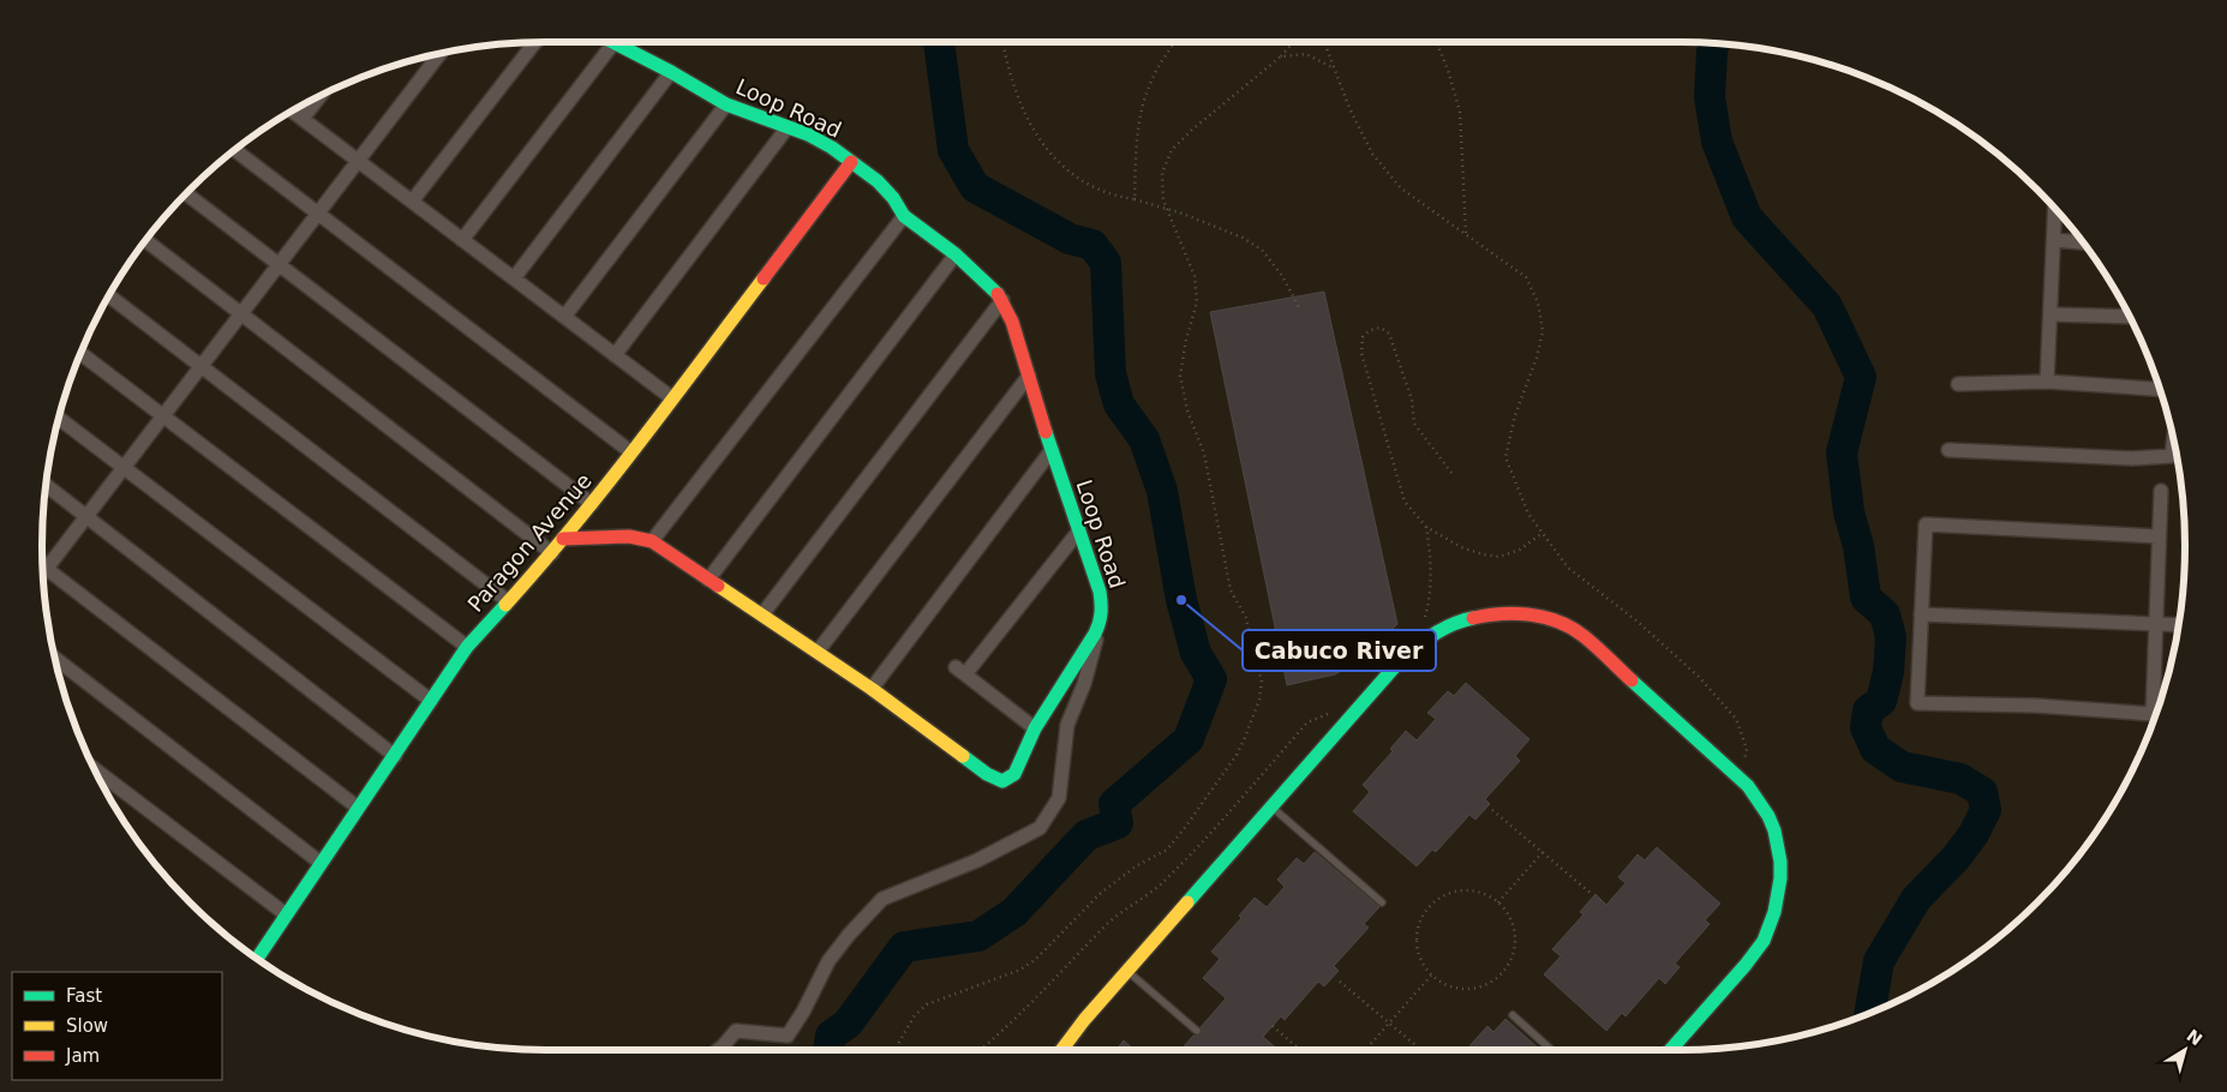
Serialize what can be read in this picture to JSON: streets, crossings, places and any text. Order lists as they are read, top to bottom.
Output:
{
  "streets": {
    "street": ["Loop Road", "Paragon Avenue"]
  },
  "crossings": [
    ["Loop Road", "Paragon Avenue"]
  ],
  "places": ["Cabuco River"],
  "legend": ["Fast", "Slow", "Jam"],
  "north": "top right"
}
